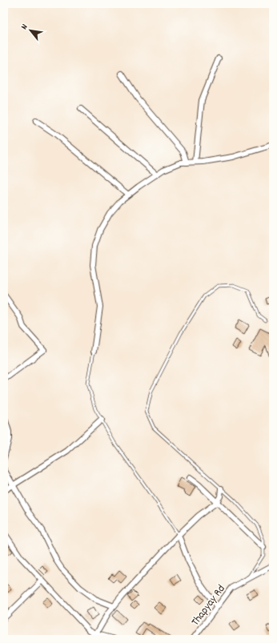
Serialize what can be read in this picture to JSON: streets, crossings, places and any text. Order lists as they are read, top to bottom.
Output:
{
  "streets": {
    "street": ["Thapyay Rd"]
  },
  "north": "top left"
}
